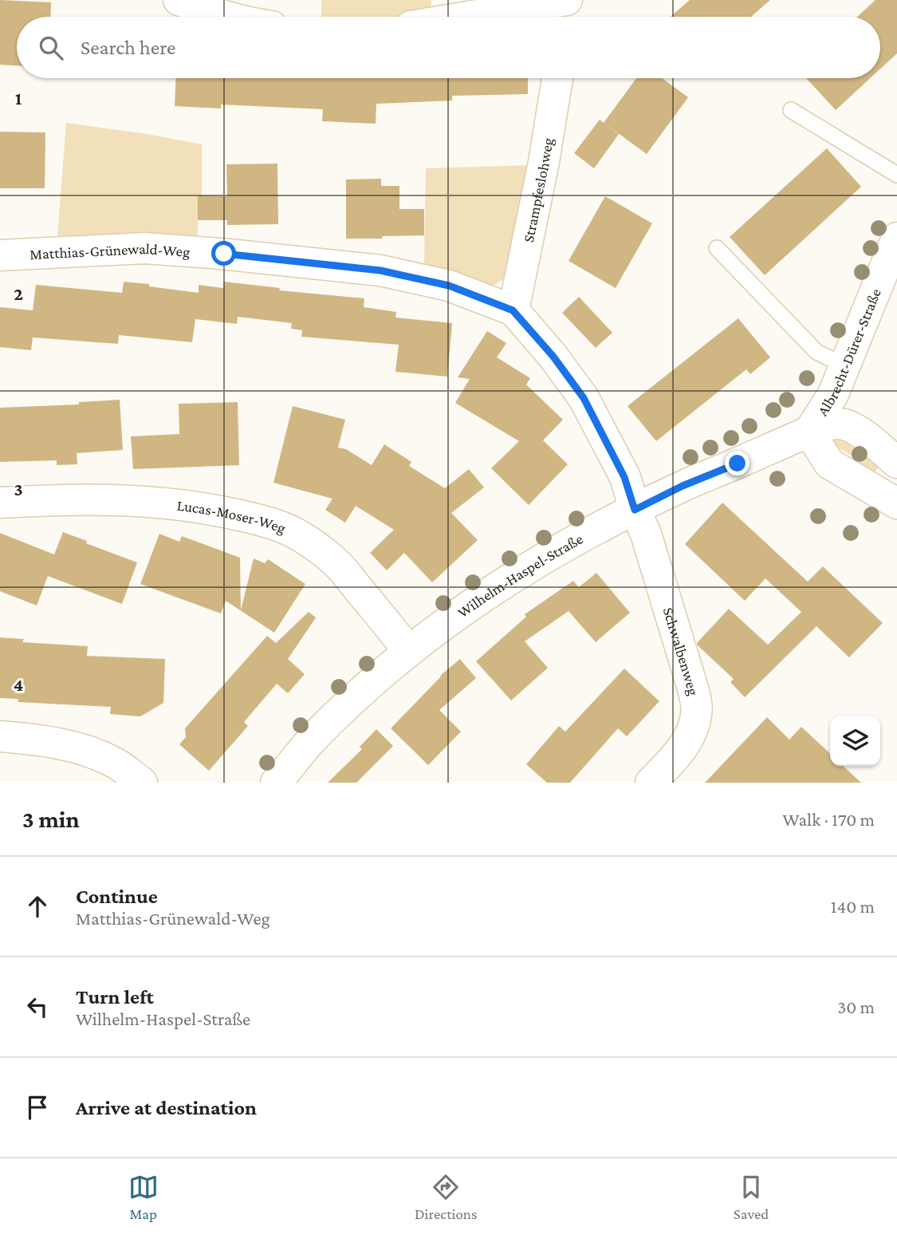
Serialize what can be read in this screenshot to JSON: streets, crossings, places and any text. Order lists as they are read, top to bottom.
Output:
{
  "streets": {
    "street": [
      "Strampfeslohweg",
      "Matthias-Grünewald-Weg",
      "Albrecht-Dürer-Straße",
      "Lucas-Moser-Weg",
      "Wilhelm-Haspel-Straße",
      "Schwalbenweg"
    ]
  },
  "crossings": [
    ["Strampfeslohweg", "Matthias-Grünewald-Weg"],
    ["Matthias-Grünewald-Weg", "Wilhelm-Haspel-Straße"],
    ["Matthias-Grünewald-Weg", "Schwalbenweg"],
    ["Albrecht-Dürer-Straße", "Wilhelm-Haspel-Straße"],
    ["Lucas-Moser-Weg", "Wilhelm-Haspel-Straße"],
    ["Wilhelm-Haspel-Straße", "Schwalbenweg"]
  ],
  "page": {
    "search": "Search here",
    "heading": ["3 min", "Walk · 170 m"],
    "list": [
      ["Continue", "Matthias-Grünewald-Weg", "140 m"],
      ["Turn left", "Wilhelm-Haspel-Straße", "30 m"],
      "Arrive at destination"
    ],
    "nav": ["Map", "Directions", "Saved"]
  },
  "grid": {
    "rows": [
      "1",
      "2",
      "3",
      "4"
    ]
  }
}
